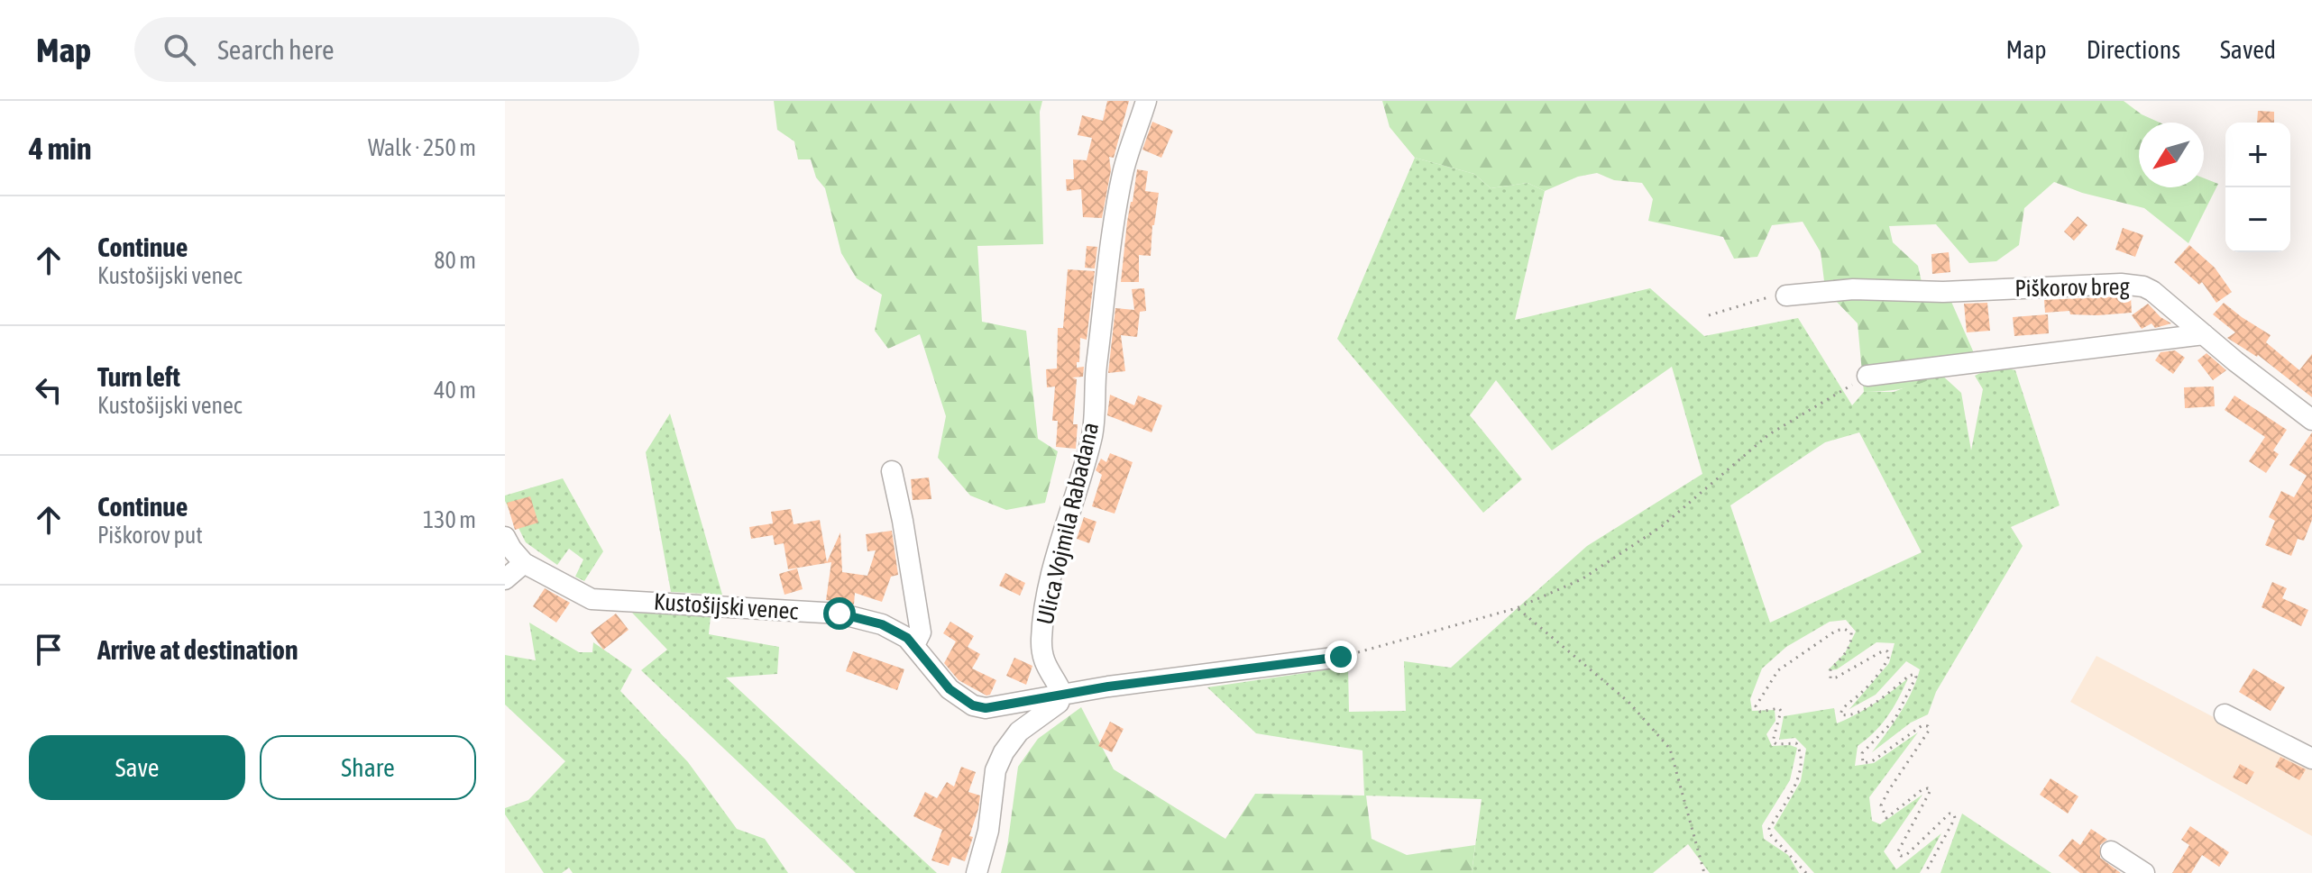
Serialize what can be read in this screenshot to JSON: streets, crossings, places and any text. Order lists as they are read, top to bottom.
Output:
{
  "streets": {
    "street": ["Piškorov breg", "Ulica Vojmila Rabadana", "Kustošijski venec"]
  },
  "crossings": [
    ["Ulica Vojmila Rabadana", "Kustošijski venec"]
  ],
  "north": "bottom left",
  "page": {
    "header": "Map",
    "search": "Search here",
    "nav": ["Map", "Directions", "Saved"],
    "heading": ["4 min", "Walk · 250 m"],
    "map_buttons": ["+", "−"],
    "list": [
      ["Continue", "Kustošijski venec", "80 m"],
      ["Turn left", "Kustošijski venec", "40 m"],
      ["Continue", "Piškorov put", "130 m"],
      "Arrive at destination"
    ],
    "buttons": ["Save", "Share"]
  }
}
